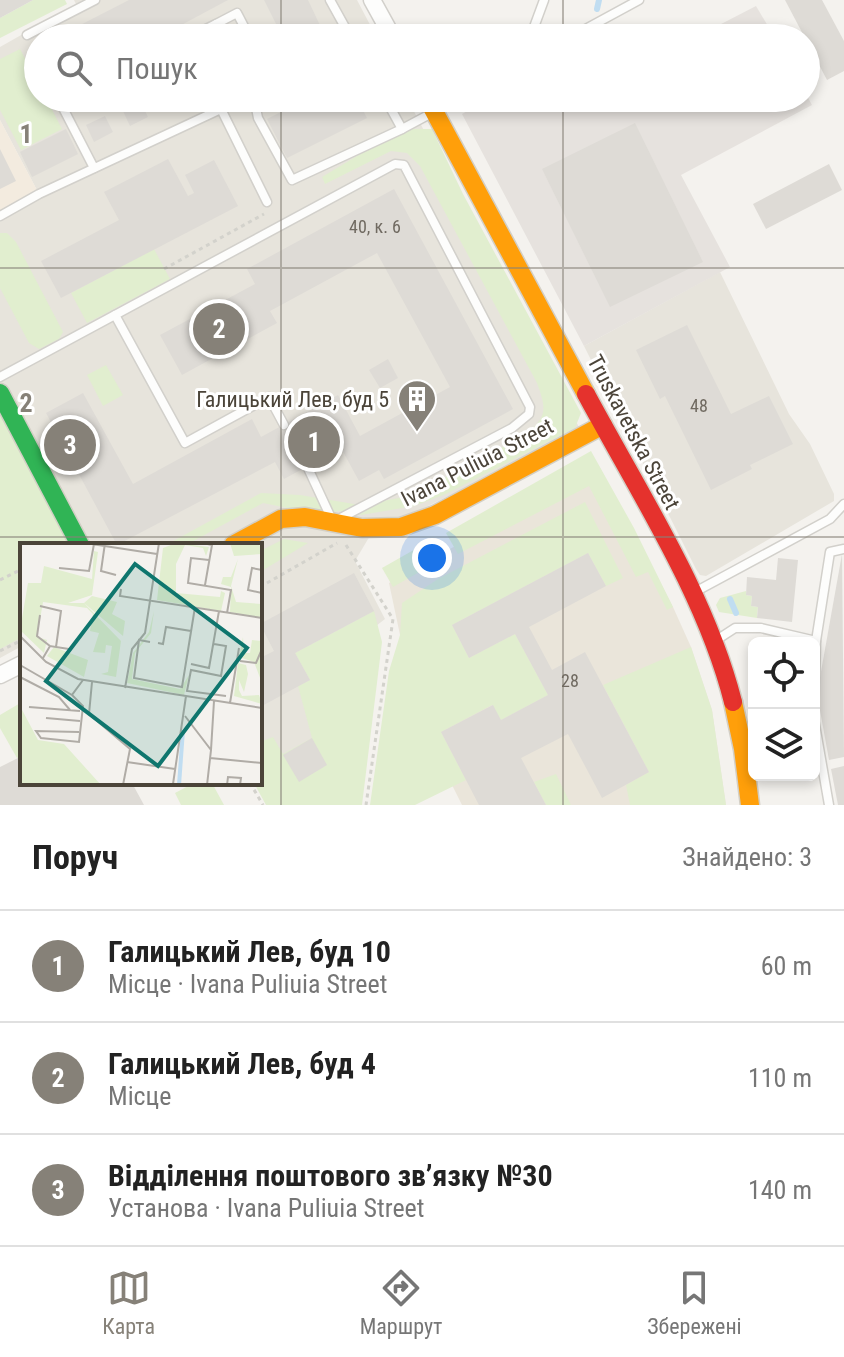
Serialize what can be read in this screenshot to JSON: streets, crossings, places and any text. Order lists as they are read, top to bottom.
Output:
{
  "streets": {
    "street": ["Truskavetska Street", "Ivana Puliuia Street"]
  },
  "crossings": [
    ["Truskavetska Street", "Ivana Puliuia Street"]
  ],
  "places": {
    "building": ["Галицький Лев, буд 5"]
  },
  "house_numbers": ["40, к. 6", "48", "28"],
  "page": {
    "search": "Пошук",
    "pins": ["2", "1", "3"],
    "heading": ["Поруч", "Знайдено: 3"],
    "list": [
      {
        "mark": "1",
        "name": "Галицький Лев, буд 10",
        "note": "Місце · Ivana Puliuia Street",
        "value": "60 m"
      },
      {
        "mark": "2",
        "name": "Галицький Лев, буд 4",
        "note": "Місце",
        "value": "110 m"
      },
      {
        "mark": "3",
        "name": "Відділення поштового зв’язку №30",
        "note": "Установа · Ivana Puliuia Street",
        "value": "140 m"
      }
    ],
    "nav": ["Карта", "Маршрут", "Збережені"]
  },
  "grid": {
    "rows": ["1", "2"]
  }
}
